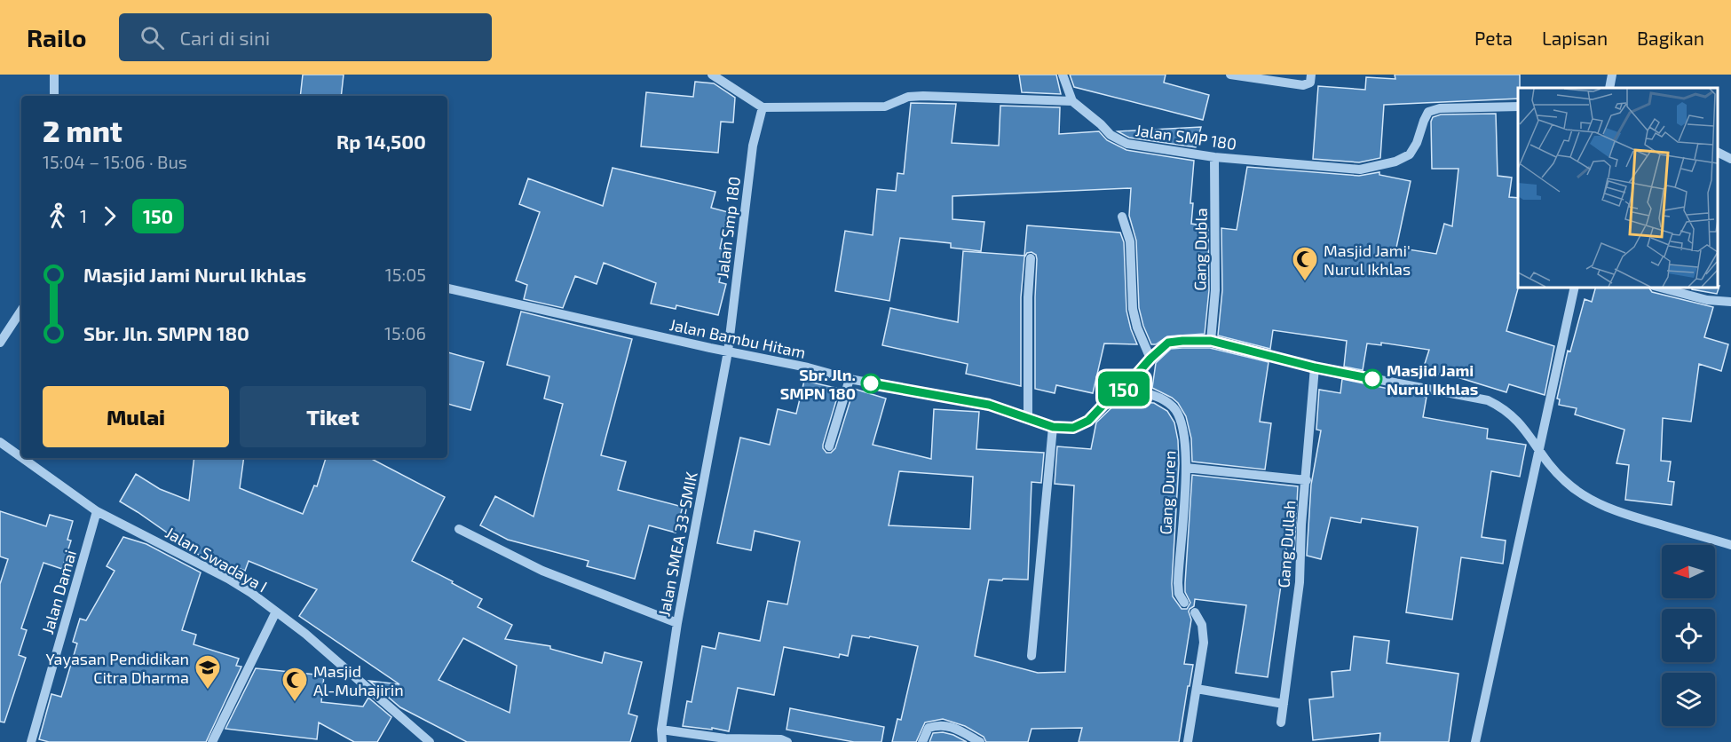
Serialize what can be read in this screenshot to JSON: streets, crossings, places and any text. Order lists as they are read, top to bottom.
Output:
{
  "streets": {
    "street": [
      "Jalan SMP 180",
      "Jalan Smp 180",
      "Gang Dubla",
      "Jalan Bambu Hitam",
      "Gang Duren",
      "Jalan SMEA 33-SMIK",
      "Gang Dullah",
      "Jalan Swadaya I",
      "Jalan Damai"
    ]
  },
  "crossings": [
    ["Jalan SMP 180", "Gang Dubla"],
    ["Jalan Smp 180", "Jalan Bambu Hitam"],
    ["Jalan Smp 180", "Jalan SMEA 33-SMIK"],
    ["Gang Dubla", "Jalan Bambu Hitam"],
    ["Jalan Bambu Hitam", "Gang Duren"],
    ["Jalan Bambu Hitam", "Jalan SMEA 33-SMIK"],
    ["Jalan Bambu Hitam", "Gang Dullah"],
    ["Jalan Swadaya I", "Jalan Damai"]
  ],
  "places": {
    "mosque": ["Masjid Jami' Nurul Ikhlas", "Masjid Al-Muhajirin"],
    "other": ["Masjid Jami Nurul Ikhlas", "Sbr. Jln. SMPN 180"],
    "school or university": ["Yayasan Pendidikan Citra Dharma"]
  },
  "lines": ["bus line 150"],
  "north": "left",
  "page": {
    "header": "Railo",
    "search": "Cari di sini",
    "nav": ["Peta", "Lapisan", "Bagikan"],
    "on_map": "150",
    "heading": ["2 mnt", "15:04 – 15:06 · Bus", "Rp 14,500"],
    "legs": ["1", "150"],
    "list": [
      {
        "name": "Masjid Jami Nurul Ikhlas",
        "value": "15:05"
      },
      {
        "name": "Sbr. Jln. SMPN 180",
        "value": "15:06"
      }
    ],
    "buttons": ["Mulai", "Tiket"]
  }
}
